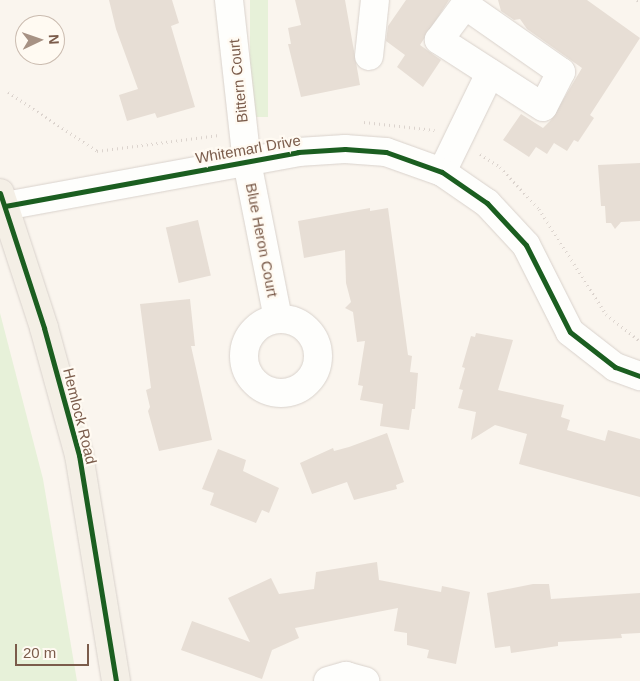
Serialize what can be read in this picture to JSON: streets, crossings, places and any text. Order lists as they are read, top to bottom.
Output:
{
  "streets": {
    "main road": ["Hemlock Road"],
    "street": ["Bittern Court", "Whitemarl Drive", "Blue Heron Court"]
  },
  "crossings": [
    ["Bittern Court", "Whitemarl Drive"],
    ["Bittern Court", "Blue Heron Court"],
    ["Whitemarl Drive", "Blue Heron Court"],
    ["Whitemarl Drive", "Hemlock Road"]
  ],
  "scale_bar": "20 m",
  "north": "right"
}
